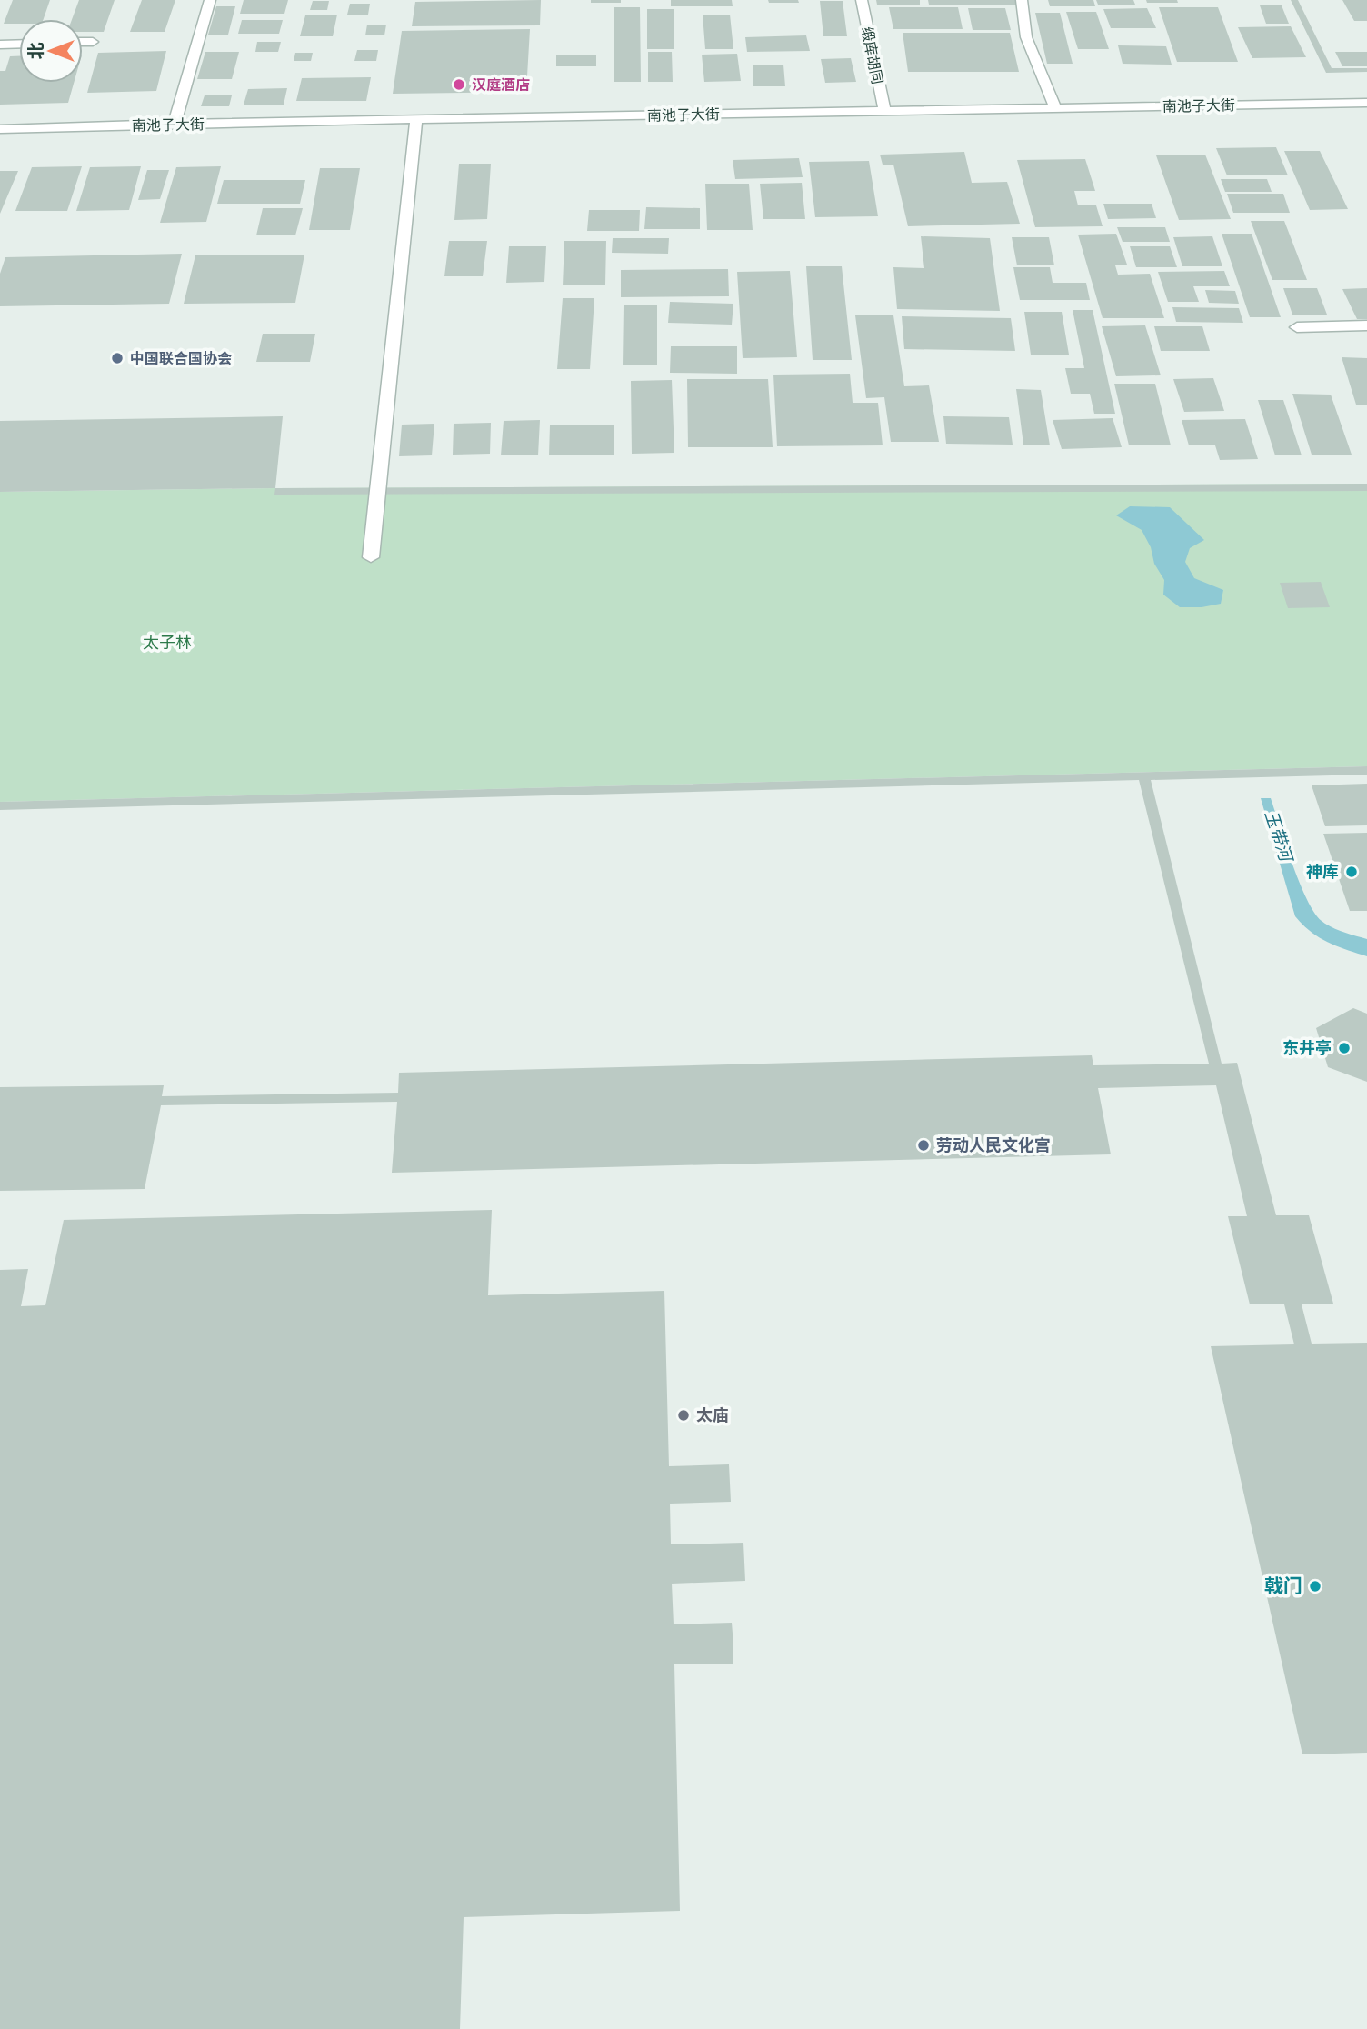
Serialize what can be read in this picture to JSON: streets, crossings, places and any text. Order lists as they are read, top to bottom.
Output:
{
  "streets": {
    "street": ["缎库胡同", "南池子大街"]
  },
  "crossings": [
    ["缎库胡同", "南池子大街"]
  ],
  "water": ["玉带河"],
  "parks": ["太子林"],
  "places": [
    "汉庭酒店",
    "中国联合国协会",
    "神库",
    "东井亭",
    "劳动人民文化宫",
    "太庙",
    "戟门"
  ],
  "north": "left"
}
